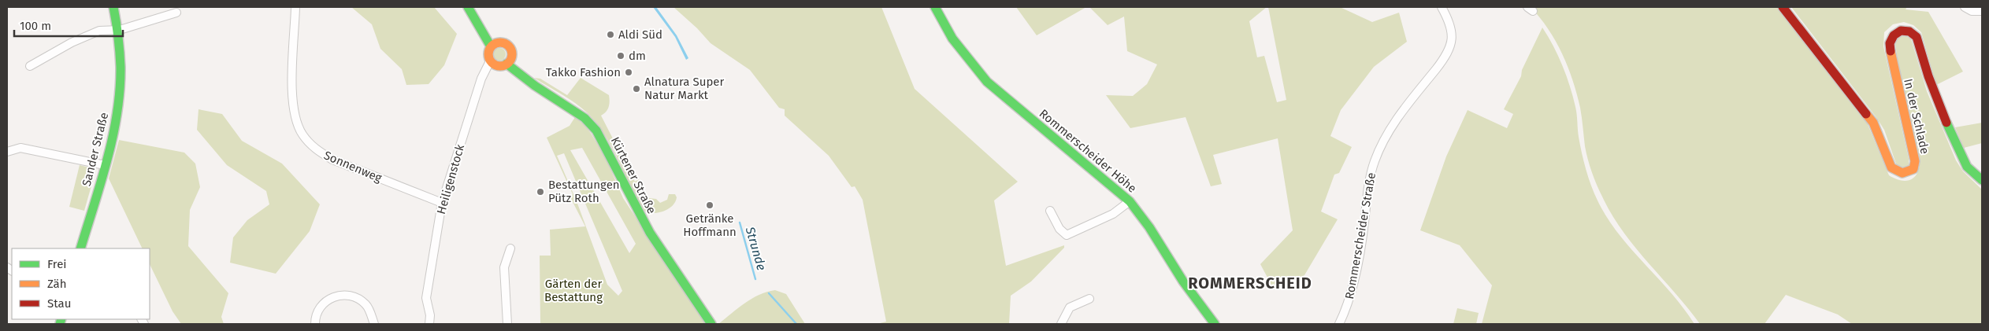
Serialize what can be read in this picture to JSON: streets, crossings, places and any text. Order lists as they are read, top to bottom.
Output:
{
  "streets": {
    "street": [
      "In der Schlade",
      "Sander Straße",
      "Rommerscheider Höhe",
      "Sonnenweg",
      "Kürtener Straße",
      "Heiligenstock",
      "Rommerscheider Straße"
    ]
  },
  "crossings": [
    ["Sonnenweg", "Heiligenstock"],
    ["Kürtener Straße", "Heiligenstock"]
  ],
  "districts": ["ROMMERSCHEID"],
  "water": ["Strunde"],
  "parks": ["Gärten der Bestattung"],
  "places": [
    "Aldi Süd",
    "dm",
    "Takko Fashion",
    "Alnatura Super Natur Markt",
    "Bestattungen Pütz Roth",
    "Getränke Hoffmann"
  ],
  "legend": ["Frei", "Zäh", "Stau"],
  "scale_bar": "100 m"
}
